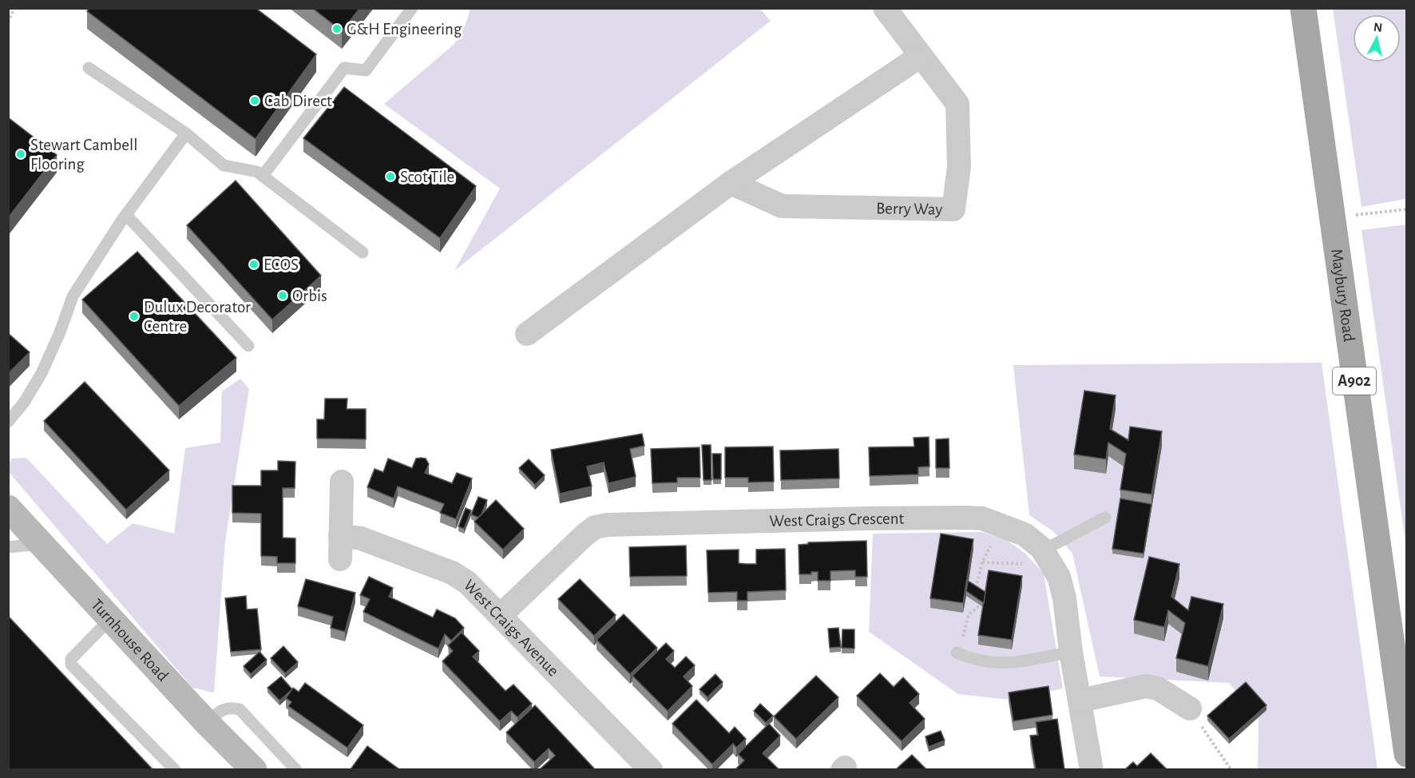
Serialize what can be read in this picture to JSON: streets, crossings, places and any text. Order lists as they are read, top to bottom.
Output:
{
  "streets": {
    "main road": ["Maybury Road", "A902"],
    "street": [
      "Berry Way",
      "West Craigs Crescent",
      "West Craigs Avenue",
      "Turnhouse Road"
    ]
  },
  "crossings": [
    ["West Craigs Crescent", "West Craigs Avenue"]
  ],
  "places": [
    "G&H Engineering",
    "Cab Direct",
    "Stewart Cambell Flooring",
    "Scot Tile",
    "ECOS",
    "Orbis",
    "Dulux Decorator Centre"
  ],
  "north": "top"
}
